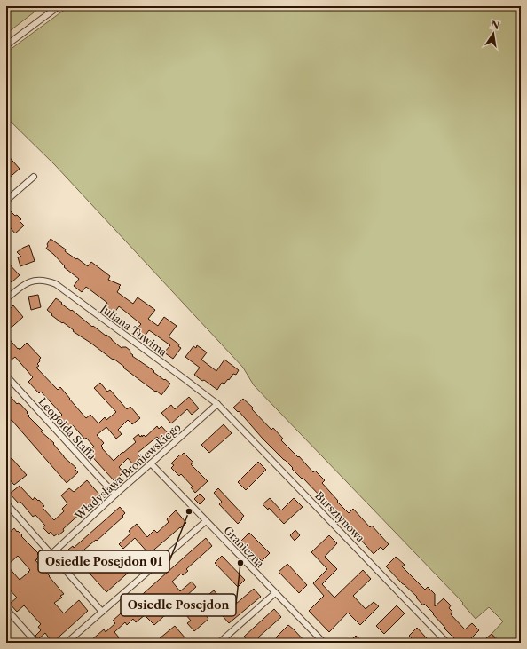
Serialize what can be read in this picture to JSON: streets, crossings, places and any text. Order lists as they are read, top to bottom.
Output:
{
  "streets": {
    "street": [
      "Juliana Tuwima",
      "Leopolda Staffa",
      "Władysława Broniewskiego",
      "Bursztynowa",
      "Graniczna"
    ]
  },
  "crossings": [
    ["Juliana Tuwima", "Władysława Broniewskiego"],
    ["Juliana Tuwima", "Bursztynowa"],
    ["Leopolda Staffa", "Władysława Broniewskiego"],
    ["Władysława Broniewskiego", "Bursztynowa"],
    ["Władysława Broniewskiego", "Graniczna"]
  ],
  "places": ["Osiedle Posejdon 01", "Osiedle Posejdon"],
  "north": "top"
}
